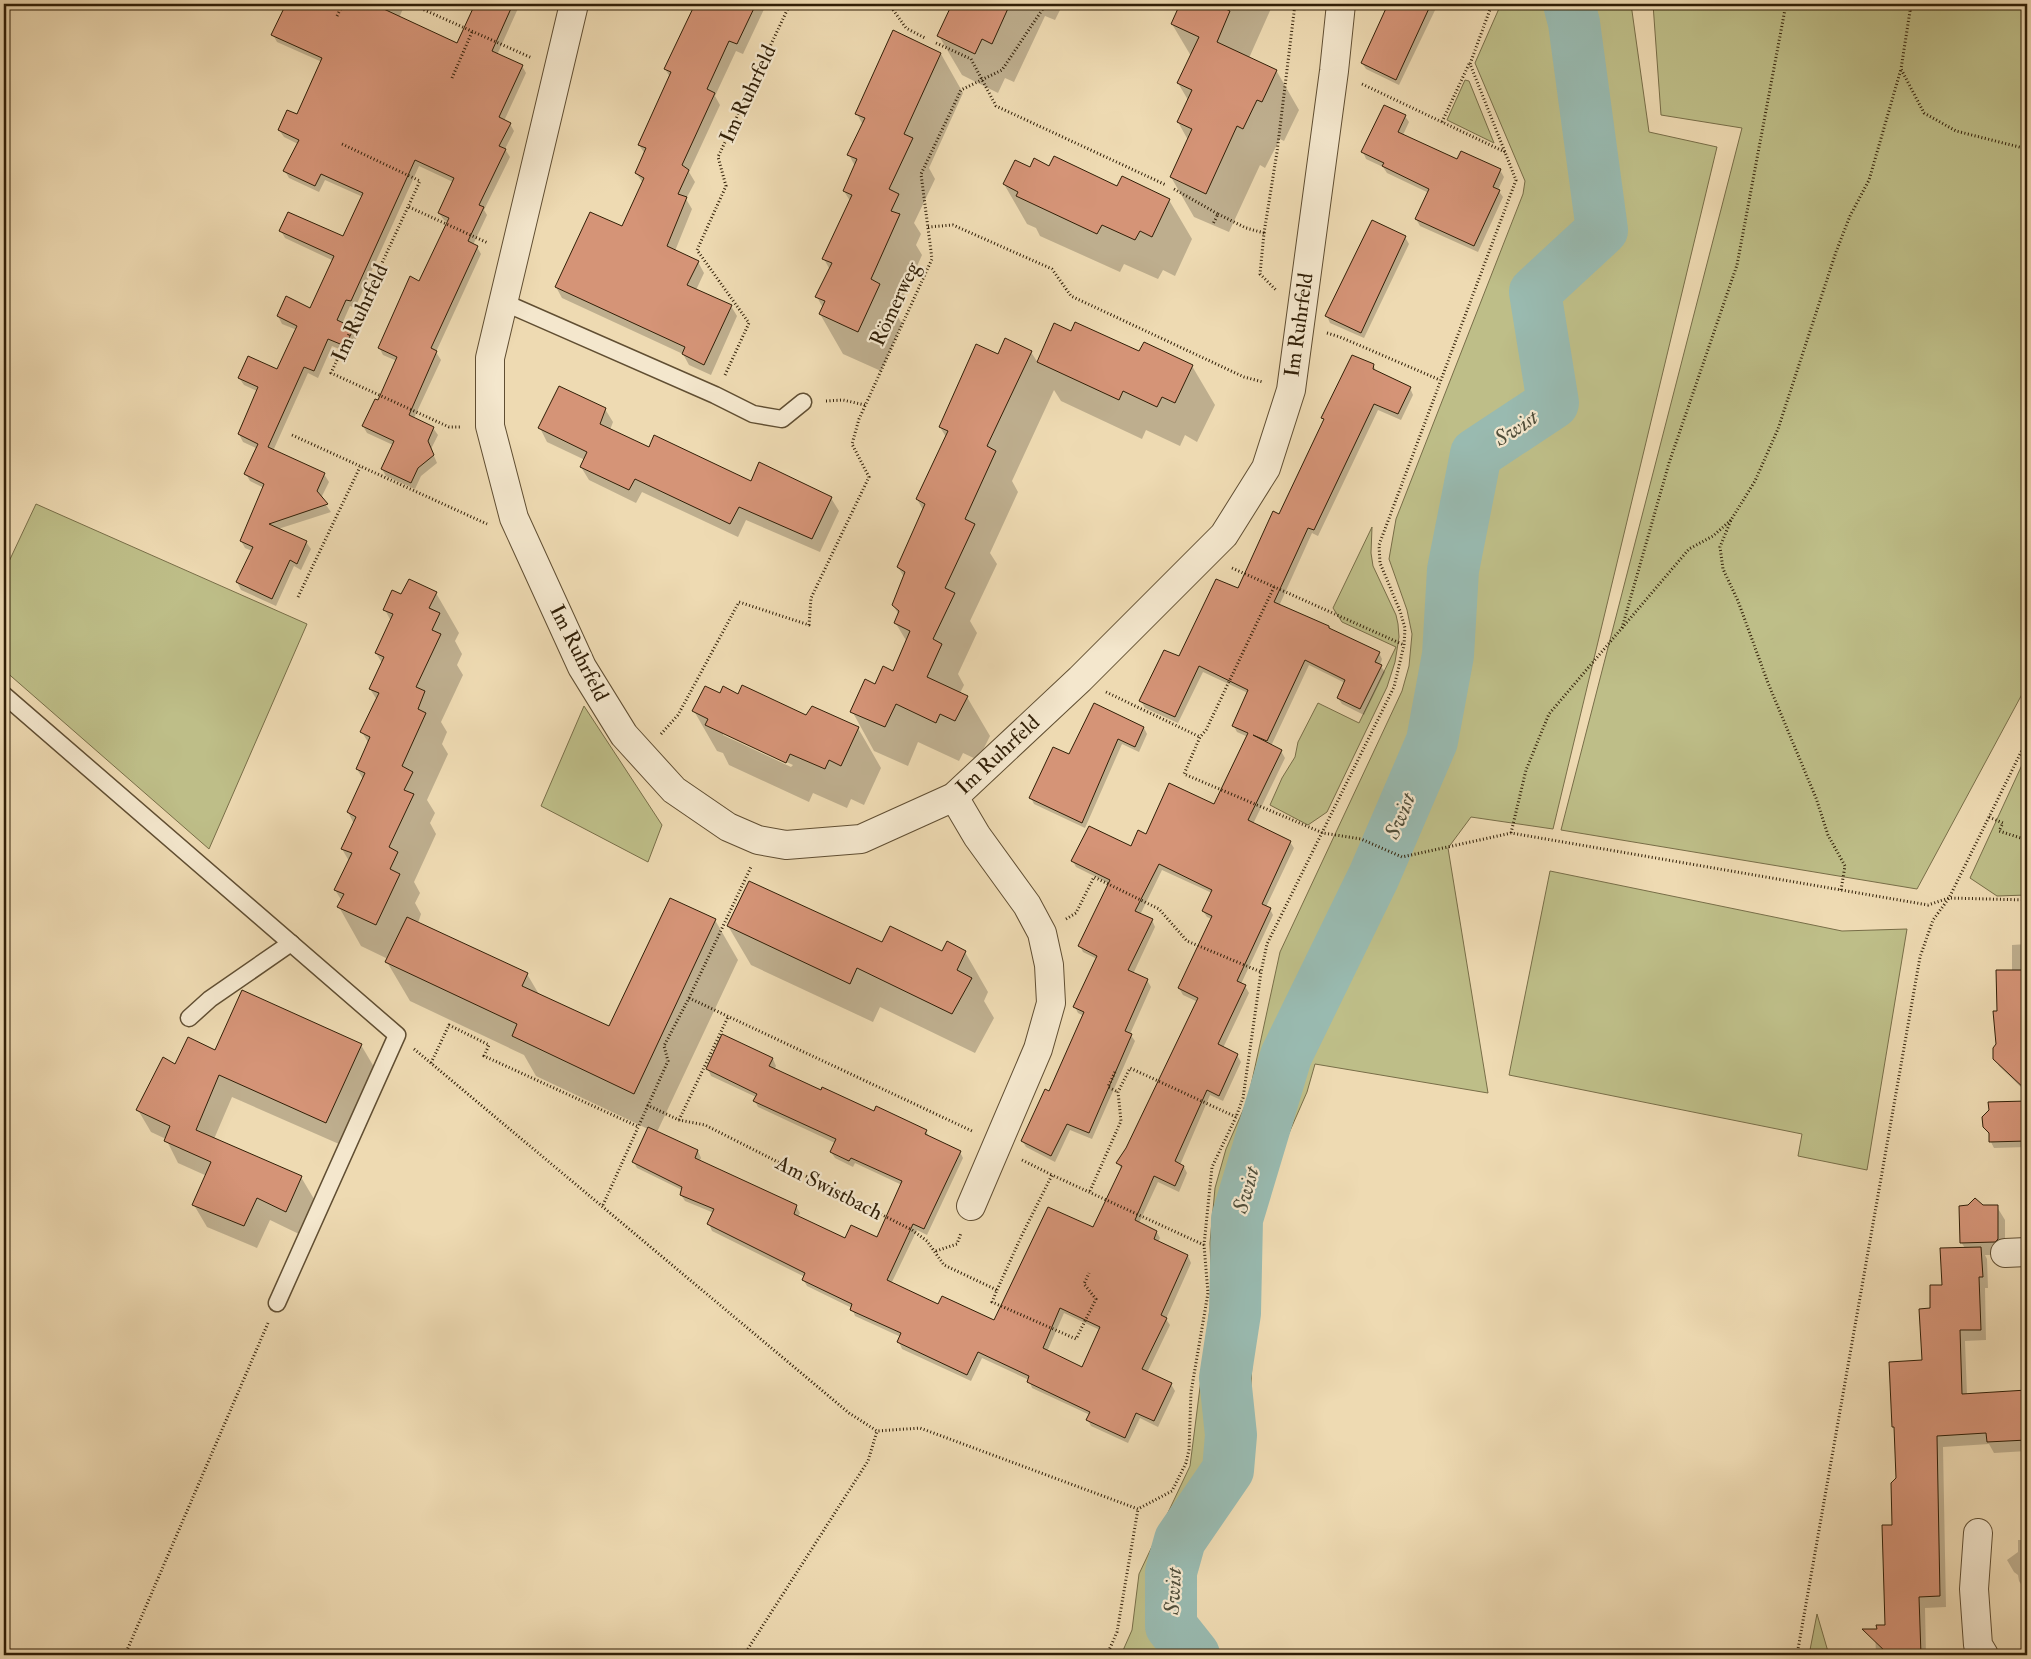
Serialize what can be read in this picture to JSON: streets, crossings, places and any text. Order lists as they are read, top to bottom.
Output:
{
  "streets": {
    "street": ["Im Ruhrfeld"],
    "path": ["Römerweg", "Am Swistbach"]
  },
  "crossings": [
    ["Im Ruhrfeld", "Römerweg"]
  ],
  "water": ["Swist"]
}
